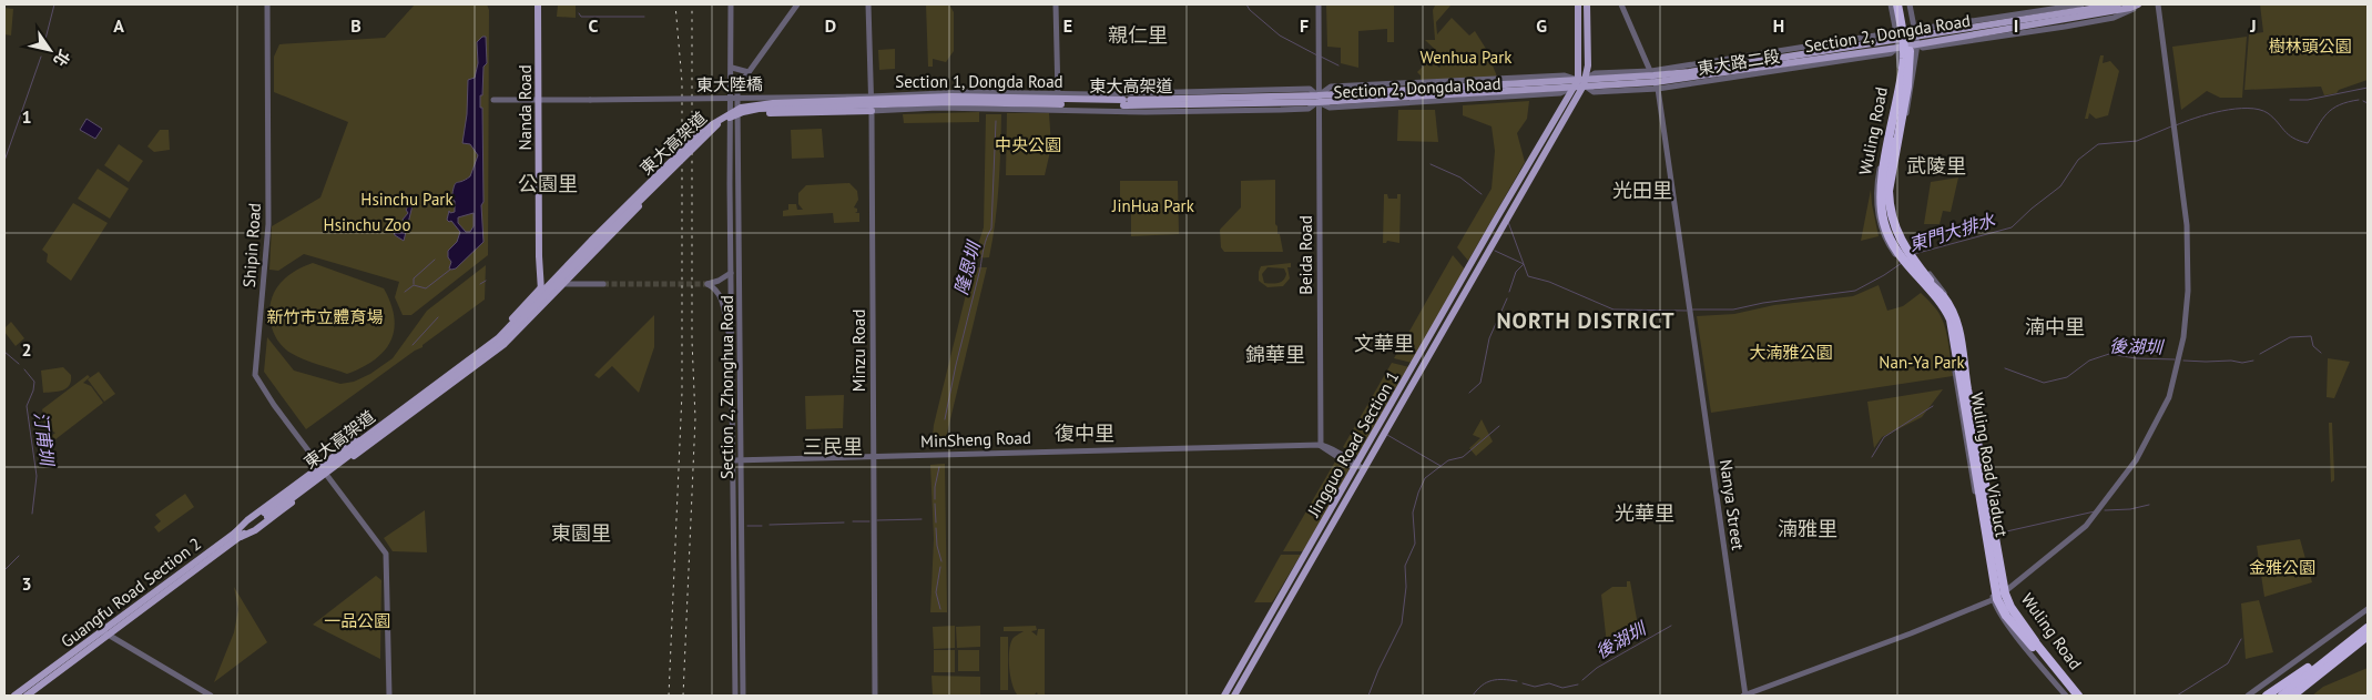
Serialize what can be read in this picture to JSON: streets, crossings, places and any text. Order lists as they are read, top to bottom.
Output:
{
  "streets": {
    "highway": ["Wuling Road Viaduct"],
    "main road": [
      "Section 2, Dongda Road",
      "東大高架道",
      "Nanda Road",
      "Jingguo Road Section 1",
      "Guangfu Road Section 2"
    ],
    "street": [
      "Section 1, Dongda Road",
      "東大陸橋",
      "Wuling Road",
      "Shipin Road",
      "Beida Road",
      "Minzu Road",
      "Section 2, Zhonghua Road",
      "MinSheng Road",
      "Nanya Street"
    ]
  },
  "crossings": [
    ["Section 2, Dongda Road", "Section 1, Dongda Road"],
    ["Section 2, Dongda Road", "東大高架道"],
    ["Section 2, Dongda Road", "Wuling Road"],
    ["Section 2, Dongda Road", "Beida Road"],
    ["Section 2, Dongda Road", "Jingguo Road Section 1"],
    ["Section 2, Dongda Road", "Nanya Street"],
    ["Section 1, Dongda Road", "東大陸橋"],
    ["Section 1, Dongda Road", "東大高架道"],
    ["Section 1, Dongda Road", "Beida Road"],
    ["Section 1, Dongda Road", "Minzu Road"],
    ["東大陸橋", "Nanda Road"],
    ["東大陸橋", "Minzu Road"],
    ["東大高架道", "Beida Road"],
    ["東大高架道", "Guangfu Road Section 2"],
    ["Beida Road", "MinSheng Road"],
    ["Minzu Road", "MinSheng Road"],
    ["Section 2, Zhonghua Road", "MinSheng Road"]
  ],
  "districts": [
    "親仁里",
    "武陵里",
    "公園里",
    "光田里",
    "NORTH DISTRICT",
    "湳中里",
    "文華里",
    "錦華里",
    "復中里",
    "三民里",
    "光華里",
    "湳雅里",
    "東園里"
  ],
  "water": [
    "東門大排水",
    "隆恩圳",
    "後湖圳",
    "汀甫圳"
  ],
  "parks": [
    "樹林頭公園",
    "Wenhua Park",
    "中央公園",
    "Hsinchu Park",
    "JinHua Park",
    "Hsinchu Zoo",
    "新竹市立體育場",
    "大湳雅公園",
    "Nan-Ya Park",
    "金雅公園",
    "一品公園"
  ],
  "north": "bottom right",
  "grid": {
    "columns": [
      "A",
      "B",
      "C",
      "D",
      "E",
      "F",
      "G",
      "H",
      "I",
      "J"
    ],
    "rows": ["1", "2", "3"]
  }
}
